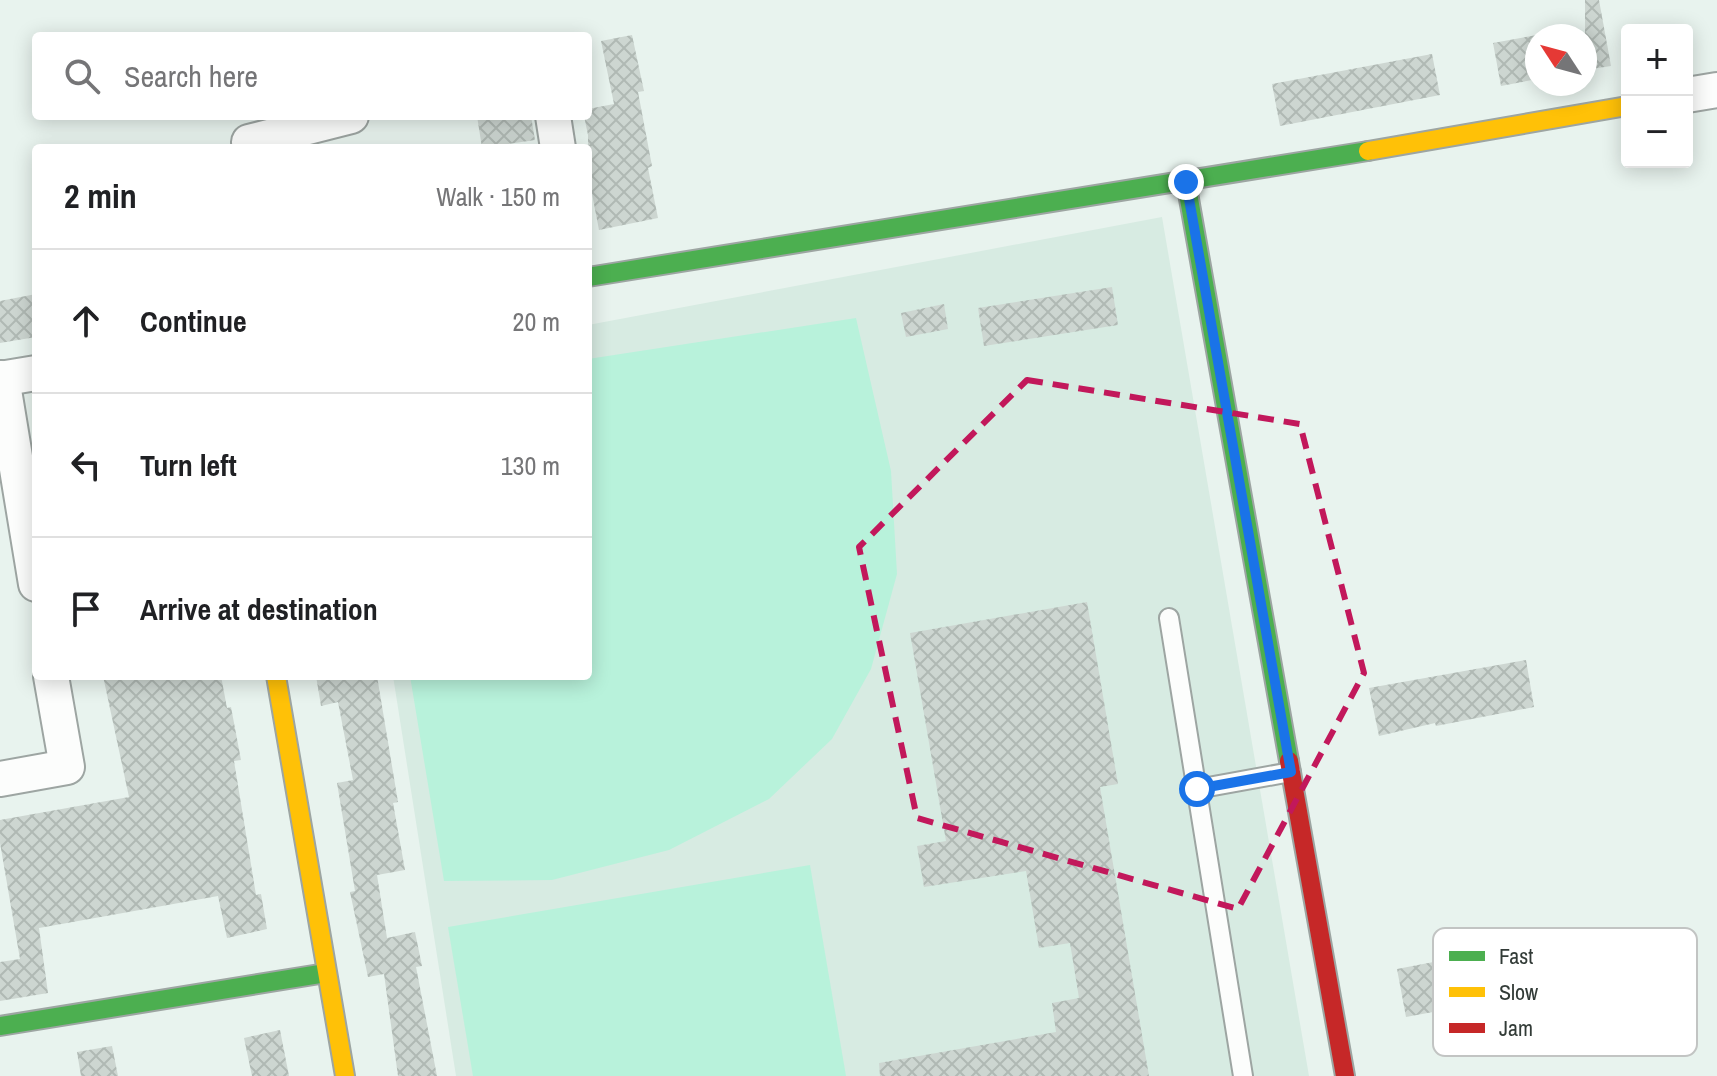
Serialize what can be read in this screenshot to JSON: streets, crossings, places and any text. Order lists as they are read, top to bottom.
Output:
{
  "legend": ["Fast", "Slow", "Jam"],
  "north": "top left",
  "page": {
    "map_buttons": ["+", "−"],
    "search": "Search here",
    "heading": ["2 min", "Walk · 150 m"],
    "list": [
      ["Continue", "20 m"],
      ["Turn left", "130 m"],
      "Arrive at destination"
    ]
  }
}
